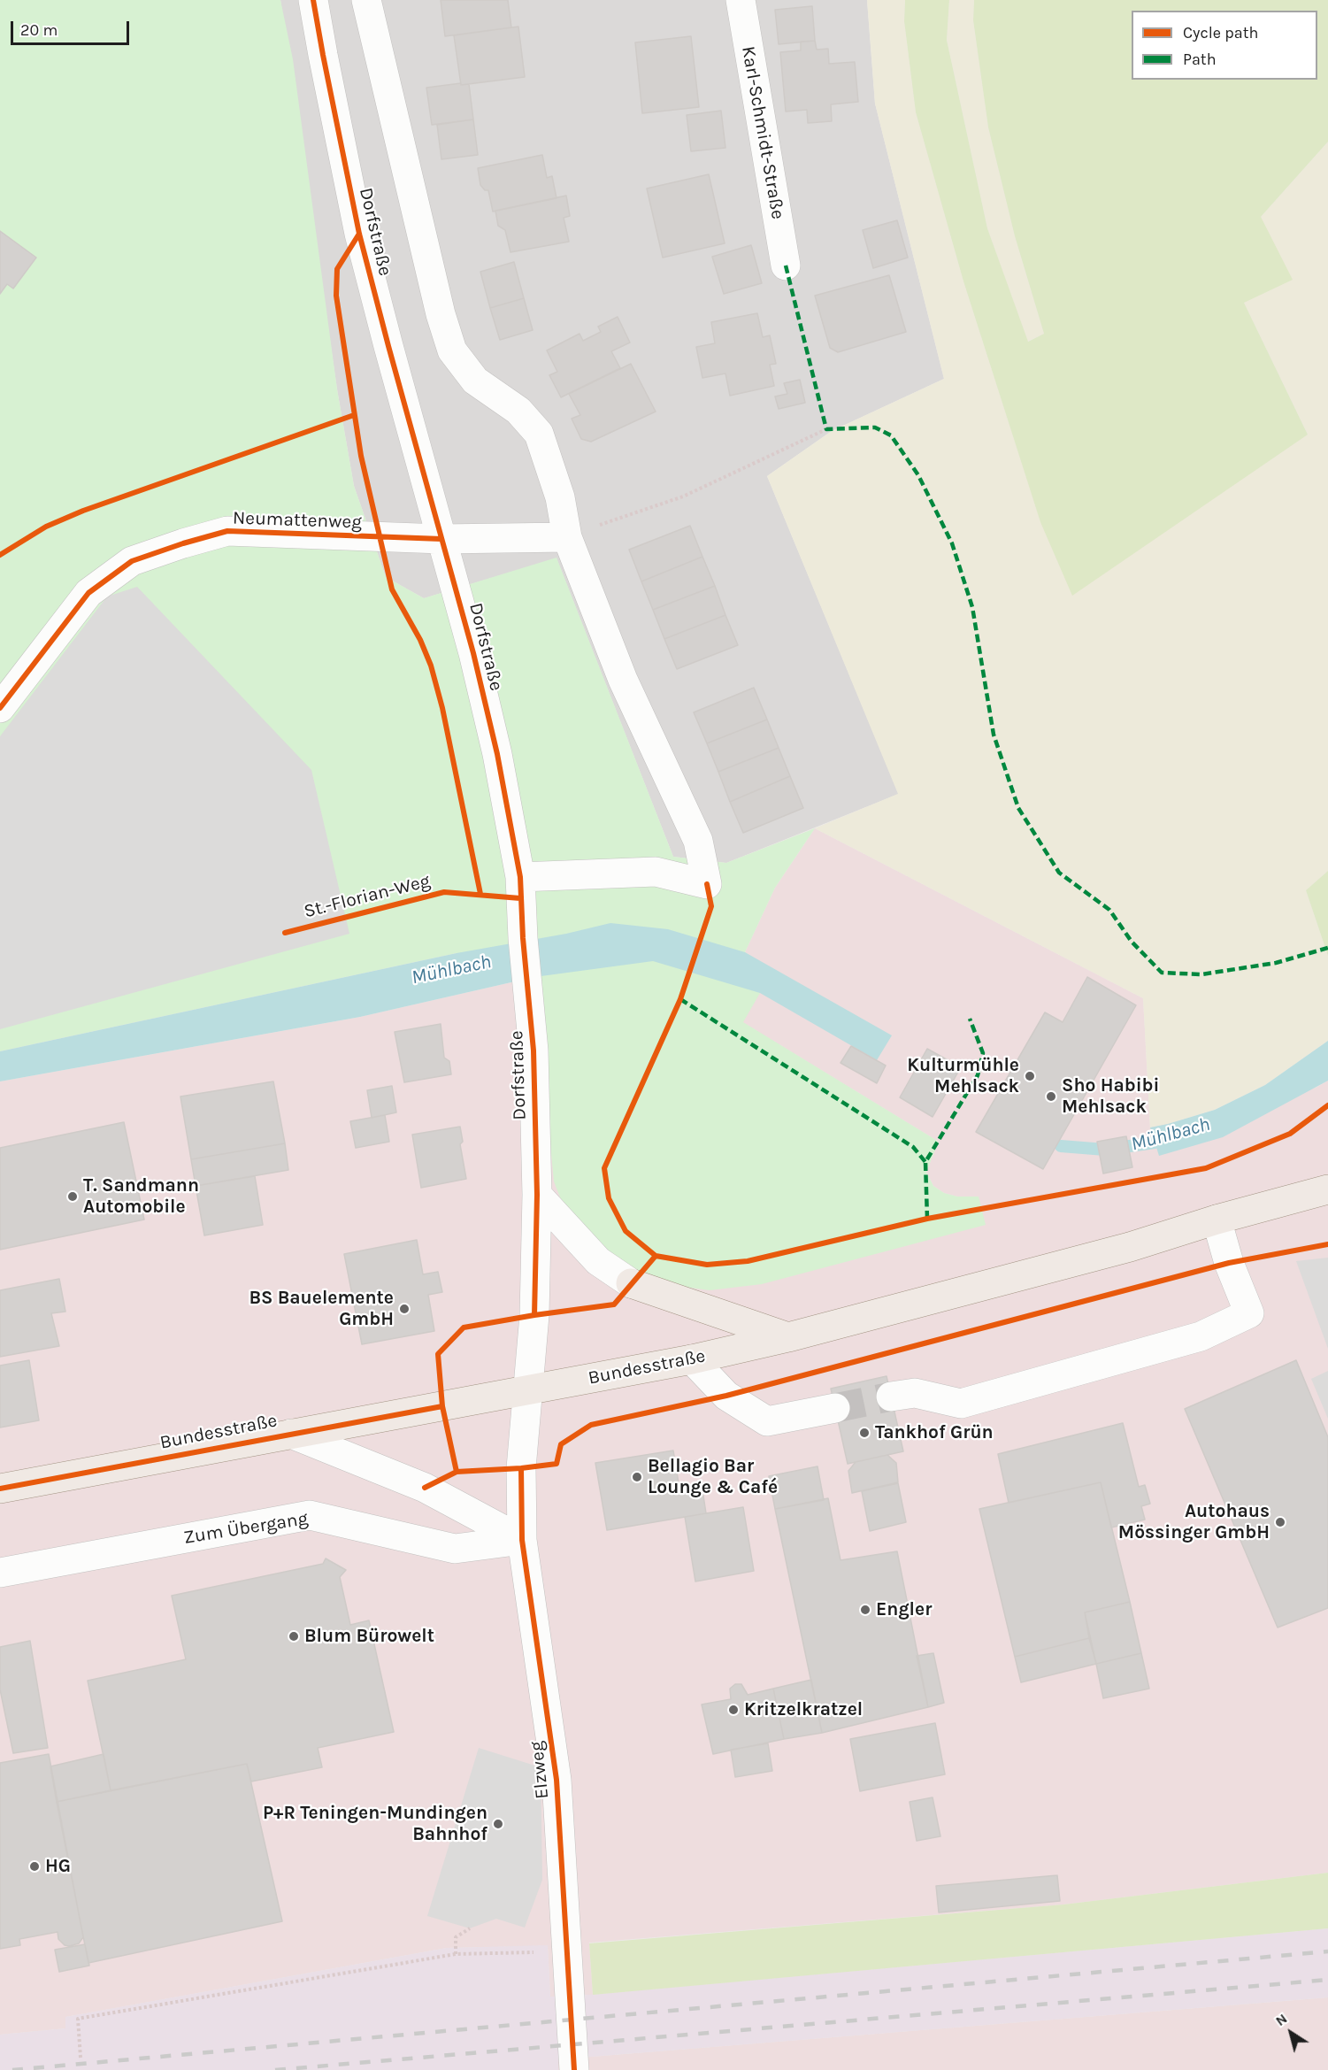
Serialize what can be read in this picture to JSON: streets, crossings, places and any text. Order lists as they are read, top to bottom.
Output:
{
  "streets": {
    "main road": ["Bundesstraße"],
    "street": [
      "Karl-Schmidt-Straße",
      "Dorfstraße",
      "Neumattenweg",
      "Zum Übergang",
      "Elzweg"
    ],
    "cycle path": ["St.-Florian-Weg"]
  },
  "crossings": [
    ["Dorfstraße", "Neumattenweg"],
    ["Dorfstraße", "Bundesstraße"],
    ["Dorfstraße", "Elzweg"],
    ["Bundesstraße", "Elzweg"],
    ["Zum Übergang", "Elzweg"]
  ],
  "water": ["Mühlbach"],
  "places": [
    "Kulturmühle Mehlsack",
    "Sho Habibi Mehlsack",
    "T. Sandmann Automobile",
    "BS Bauelemente GmbH",
    "Tankhof Grün",
    "Bellagio Bar Lounge & Café",
    "Autohaus Mössinger GmbH",
    "Engler",
    "Blum Bürowelt",
    "Kritzelkratzel",
    "P+R Teningen-Mundingen Bahnhof",
    "HG"
  ],
  "legend": ["Cycle path", "Path"],
  "scale_bar": "20 m",
  "north": "top left"
}
